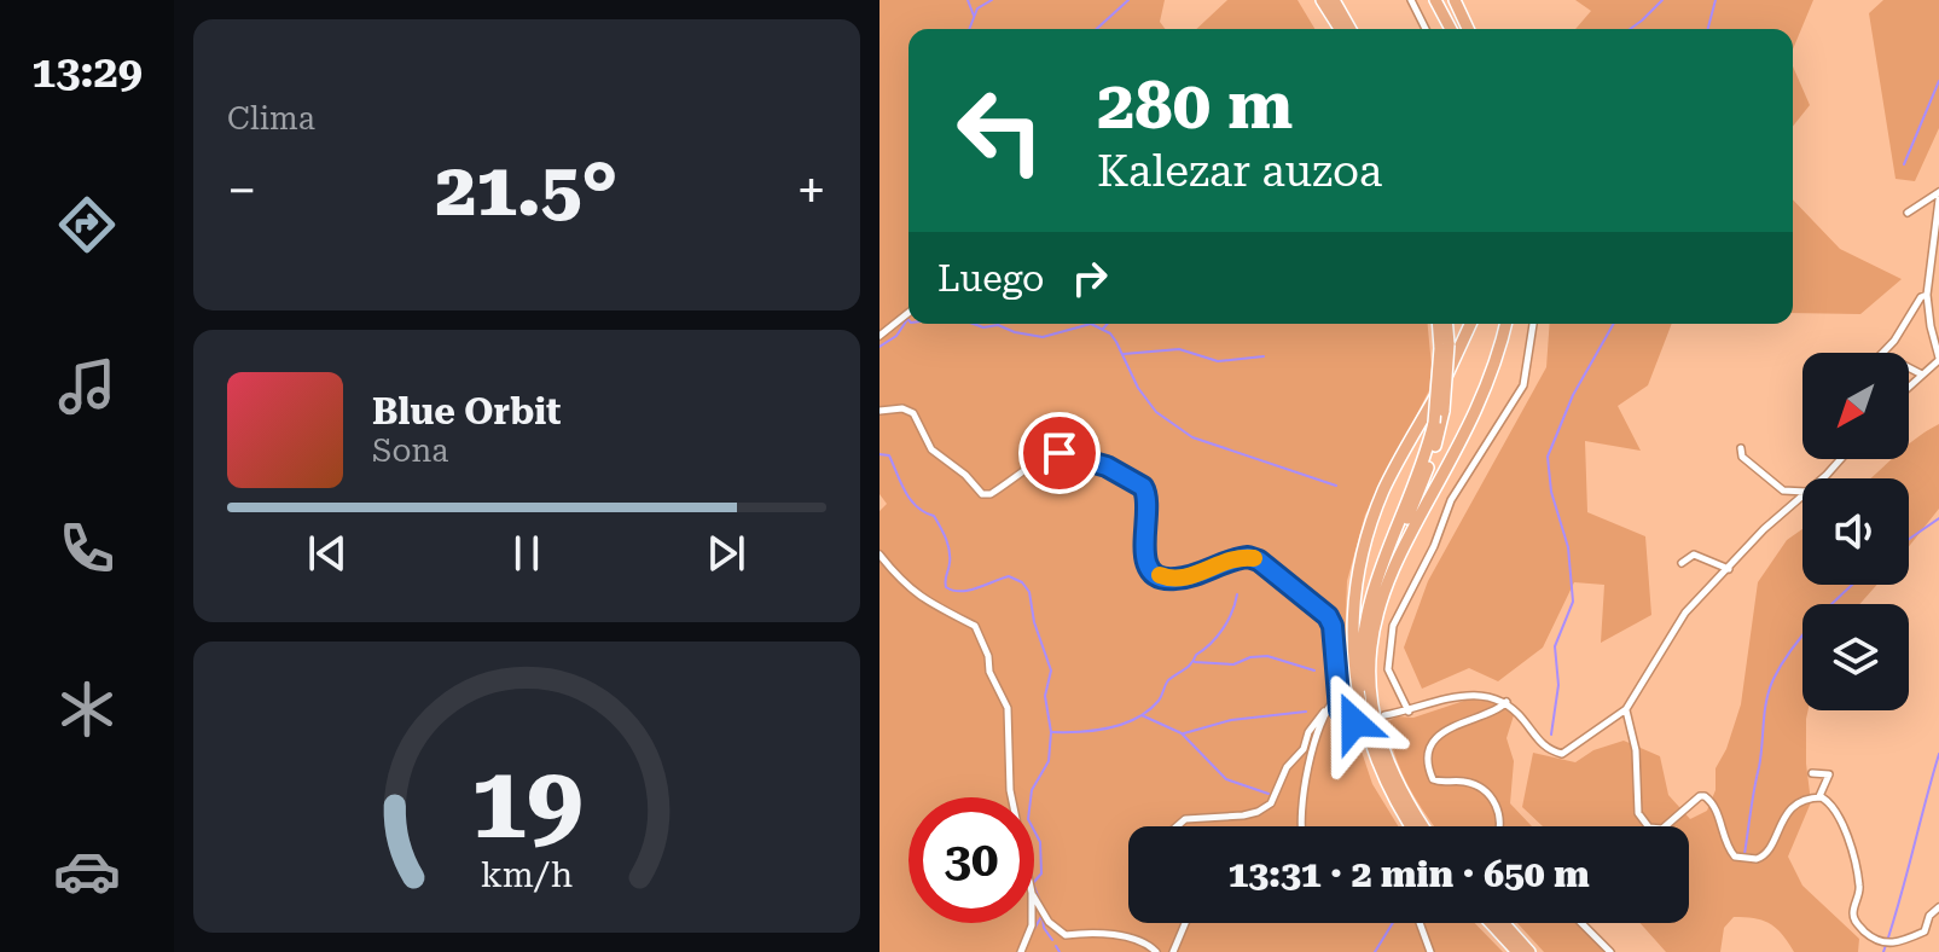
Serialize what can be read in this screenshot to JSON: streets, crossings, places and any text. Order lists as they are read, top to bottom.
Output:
{
  "north": "bottom left",
  "page": {
    "tabs": "13:29",
    "tile": "Clima",
    "turn": ["280 m", "Kalezar auzoa"],
    "heat": ["−", "21.5°", "+"],
    "then": "Luego",
    "song": ["Blue Orbit", "Sona"],
    "limit": "30",
    "trip": "13:31 · 2 min · 650 m",
    "gauge": ["19", "km/h"]
  }
}
